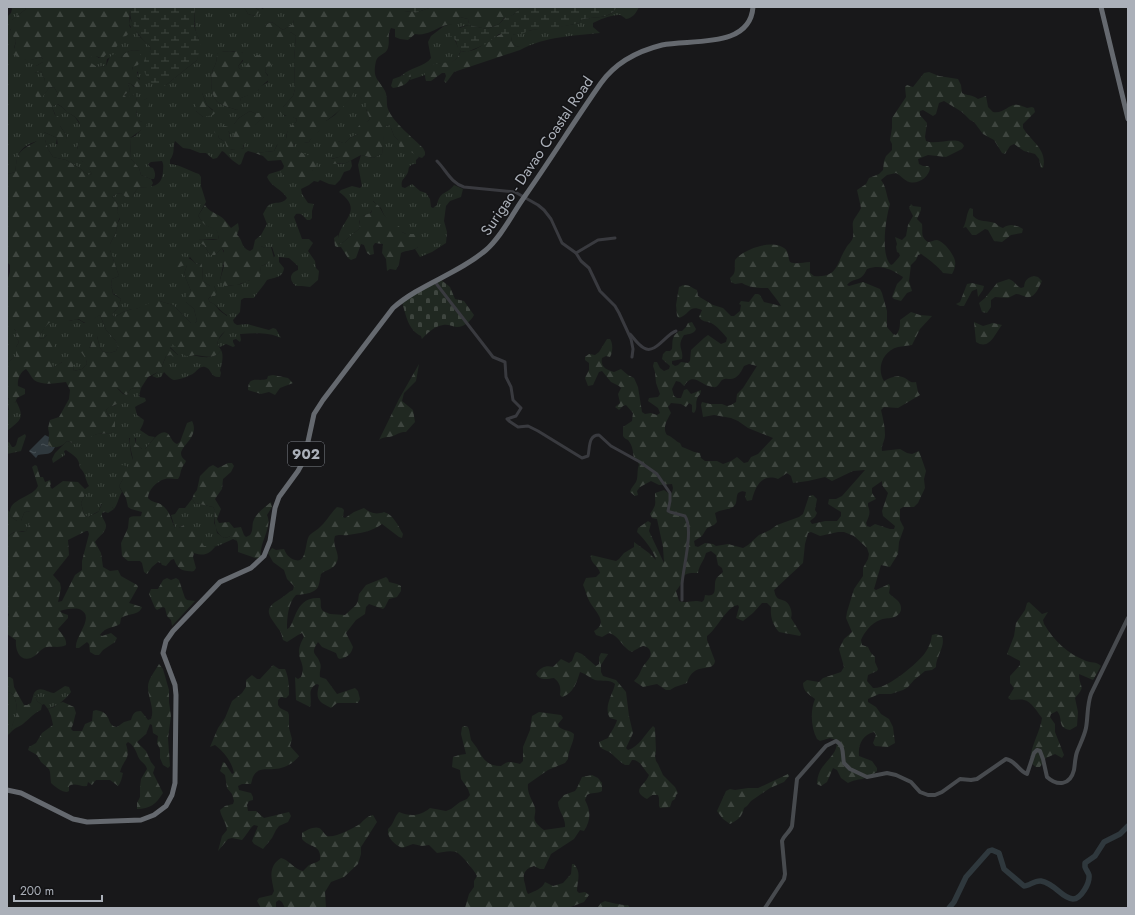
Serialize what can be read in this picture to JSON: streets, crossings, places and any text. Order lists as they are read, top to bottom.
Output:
{
  "streets": {
    "highway": ["Surigao - Davao Coastal Road", "902"]
  },
  "scale_bar": "200 m"
}
